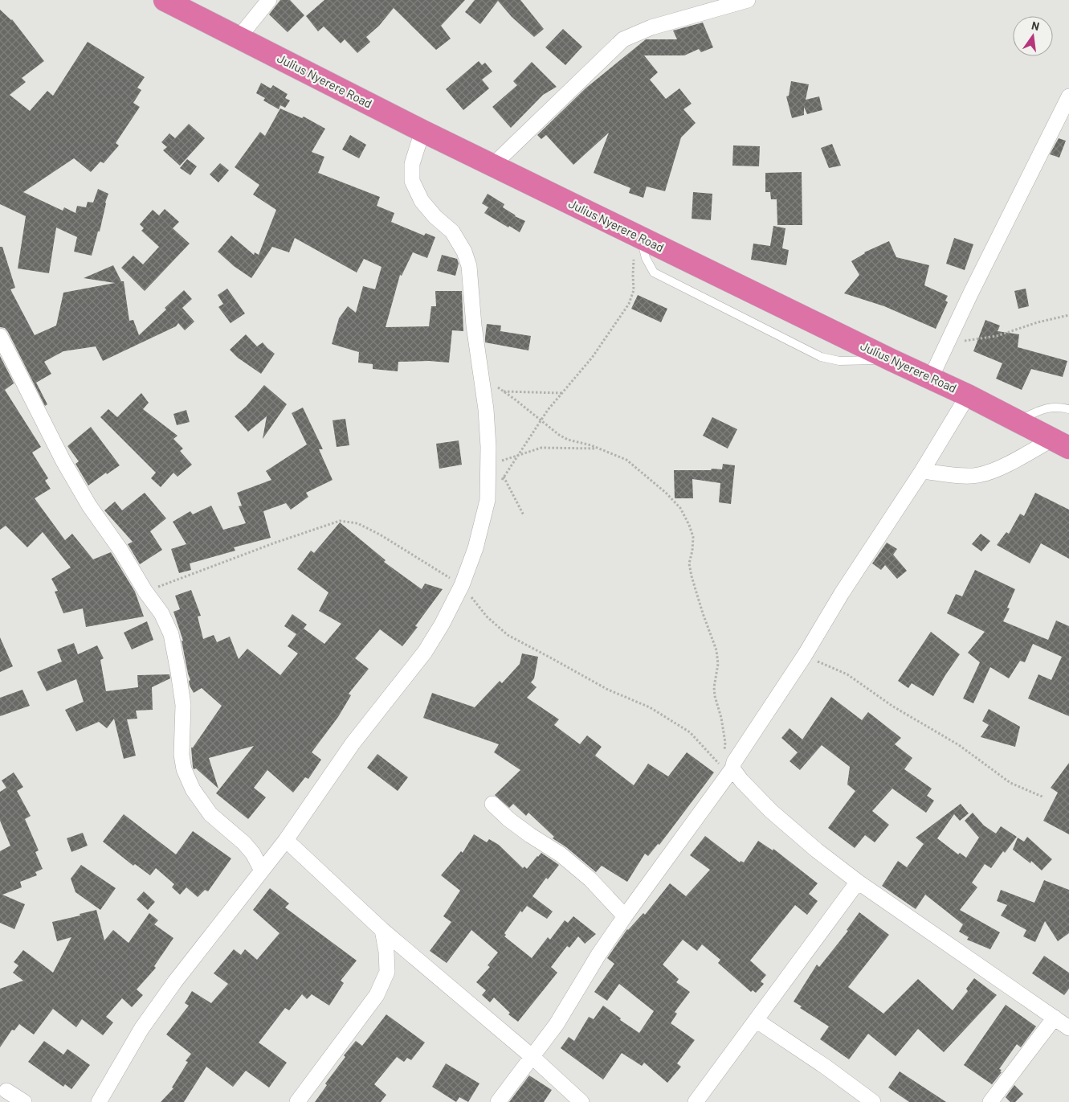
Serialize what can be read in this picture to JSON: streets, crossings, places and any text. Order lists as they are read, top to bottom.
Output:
{
  "streets": {
    "highway": ["Julius Nyerere Road"]
  },
  "north": "top"
}
